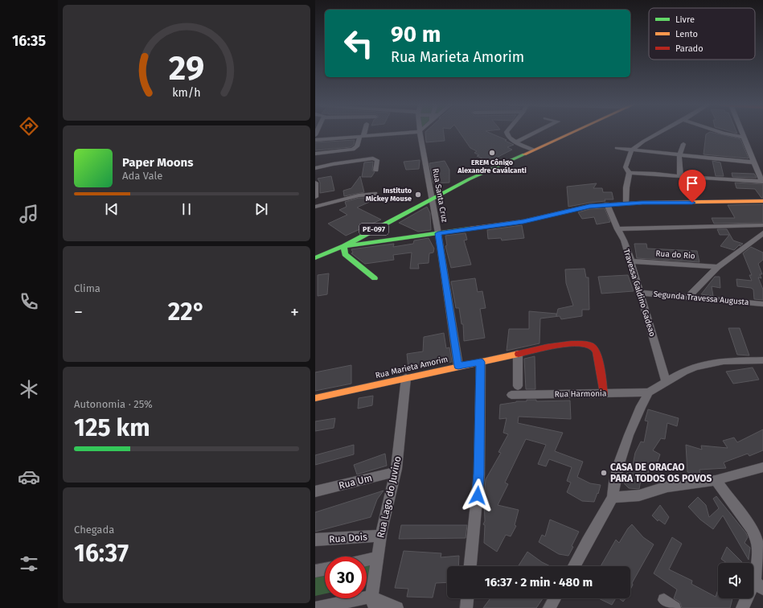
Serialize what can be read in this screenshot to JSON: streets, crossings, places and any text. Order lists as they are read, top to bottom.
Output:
{
  "streets": {
    "street": [
      "Rua Santa Cruz",
      "PE-097",
      "Rua do Rio",
      "Travessa Galdino Gadeao",
      "Segunda Travessa Augusta",
      "Rua Marieta Amorim",
      "Rua Harmonia",
      "Rua Um",
      "Rua Lago do Juvino",
      "Rua Dois"
    ]
  },
  "crossings": [
    ["Rua Santa Cruz", "PE-097"],
    ["Rua Santa Cruz", "Rua Marieta Amorim"],
    ["Rua do Rio", "Travessa Galdino Gadeao"],
    ["Travessa Galdino Gadeao", "Segunda Travessa Augusta"],
    ["Rua Marieta Amorim", "Rua Harmonia"],
    ["Rua Marieta Amorim", "Rua Lago do Juvino"],
    ["Rua Um", "Rua Lago do Juvino"],
    ["Rua Lago do Juvino", "Rua Dois"]
  ],
  "places": ["EREM Cônigo Alexandre Caválcanti", "Instituto Mickey Mouse", "CASA DE ORACAO PARA TODOS OS POVOS"],
  "legend": ["Livre", "Lento", "Parado"],
  "page": {
    "tabs": "16:35",
    "turn": ["90 m", "Rua Marieta Amorim"],
    "song": ["Paper Moons", "Ada Vale"],
    "tile": [
      "Clima",
      ["Autonomia · 25%", "125 km"],
      ["Chegada", "16:37"]
    ],
    "heat": ["−", "22°", "+"],
    "limit": "30",
    "trip": "16:37 · 2 min · 480 m",
    "gauge": ["29", "km/h"]
  }
}
